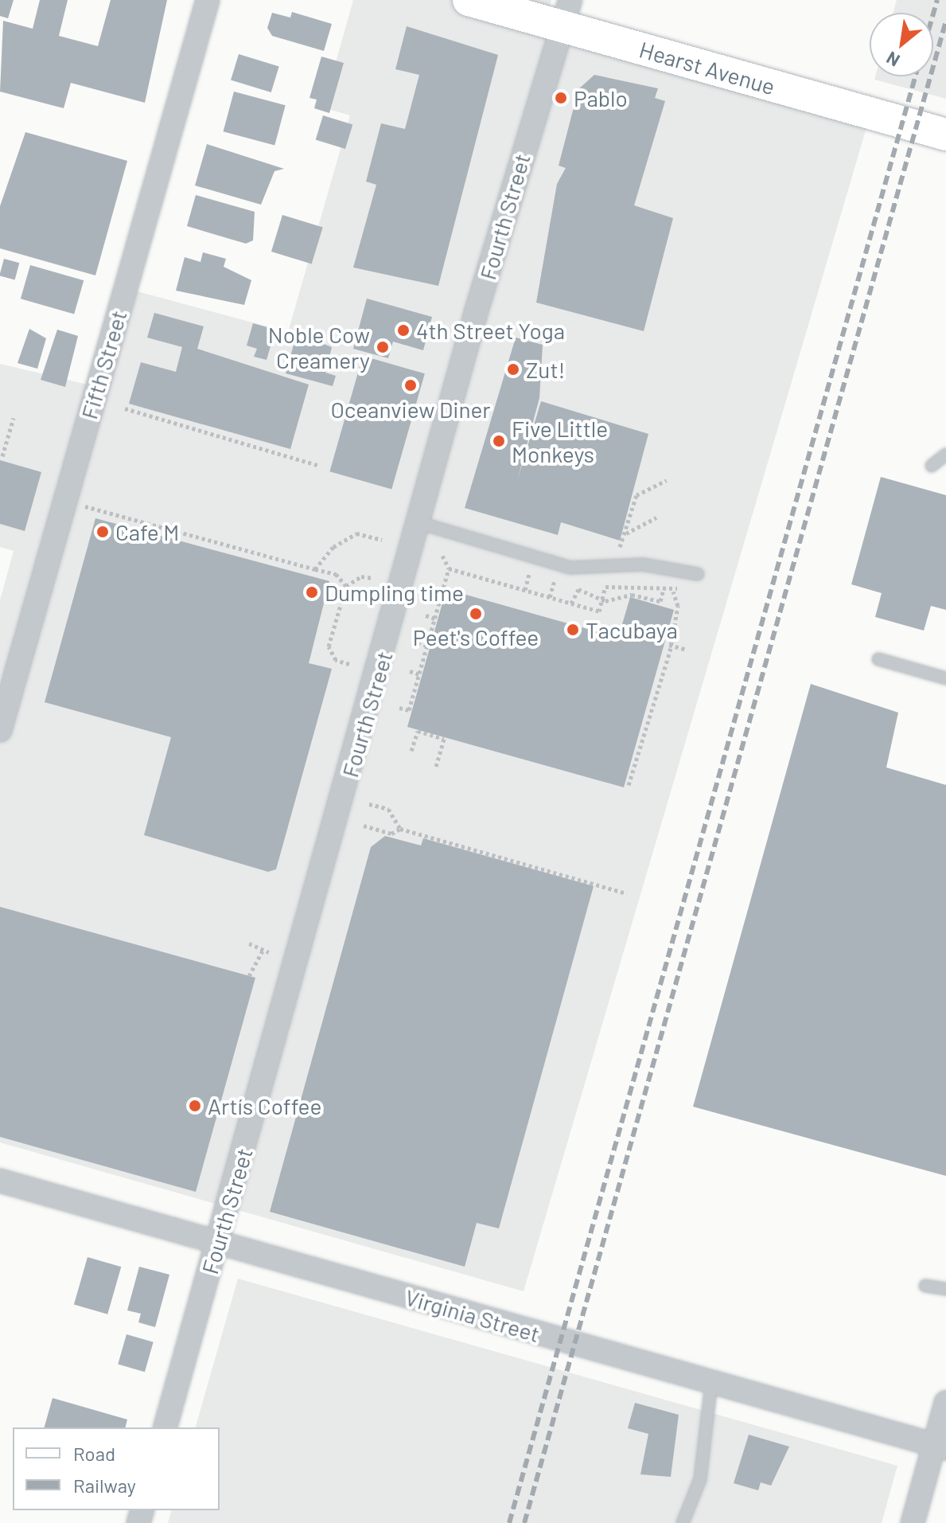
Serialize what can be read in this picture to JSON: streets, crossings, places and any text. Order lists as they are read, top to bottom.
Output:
{
  "streets": {
    "street": [
      "Hearst Avenue",
      "Fourth Street",
      "Fifth Street",
      "Virginia Street"
    ]
  },
  "crossings": [
    ["Hearst Avenue", "Fourth Street"],
    ["Fourth Street", "Virginia Street"]
  ],
  "places": [
    "Pablo",
    "4th Street Yoga",
    "Noble Cow Creamery",
    "Zut!",
    "Oceanview Diner",
    "Five Little Monkeys",
    "Cafe M",
    "Dumpling time",
    "Peet's Coffee",
    "Tacubaya",
    "Artís Coffee"
  ],
  "legend": ["Road", "Railway"],
  "north": "bottom left"
}
